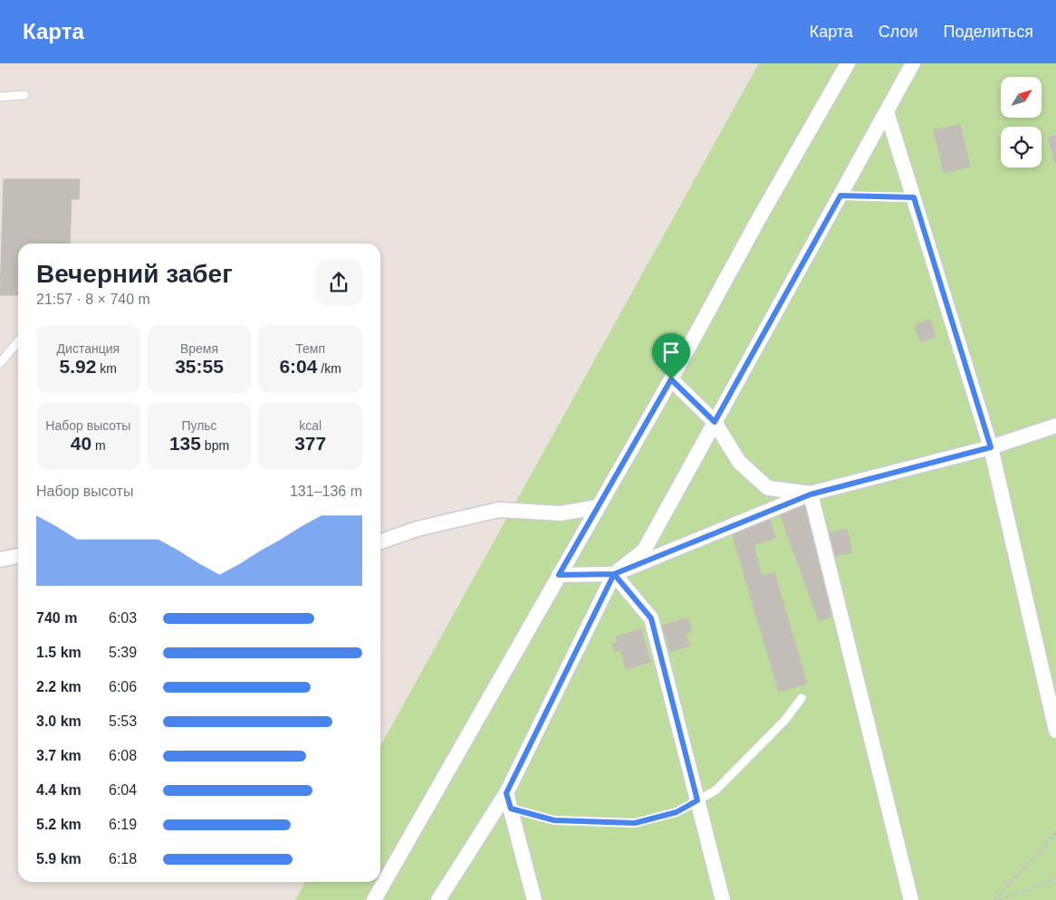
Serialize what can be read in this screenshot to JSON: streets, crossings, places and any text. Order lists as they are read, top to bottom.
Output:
{
  "north": "top right",
  "page": {
    "header": "Карта",
    "nav": ["Карта", "Слои", "Поделиться"],
    "heading": ["Вечерний забег", "21:57 · 8 × 740 m"],
    "stats": [
      ["Дистанция", "5.92 km"],
      ["Время", "35:55"],
      ["Темп", "6:04 /km"],
      ["Набор высоты", "40 m"],
      ["Пульс", "135 bpm"],
      ["kcal", "377"]
    ],
    "chart": ["Набор высоты", "131–136 m"],
    "list": [
      {
        "name": "740 m",
        "note": "6:03"
      },
      {
        "name": "1.5 km",
        "note": "5:39"
      },
      {
        "name": "2.2 km",
        "note": "6:06"
      },
      {
        "name": "3.0 km",
        "note": "5:53"
      },
      {
        "name": "3.7 km",
        "note": "6:08"
      },
      {
        "name": "4.4 km",
        "note": "6:04"
      },
      {
        "name": "5.2 km",
        "note": "6:19"
      },
      {
        "name": "5.9 km",
        "note": "6:18"
      }
    ]
  }
}
